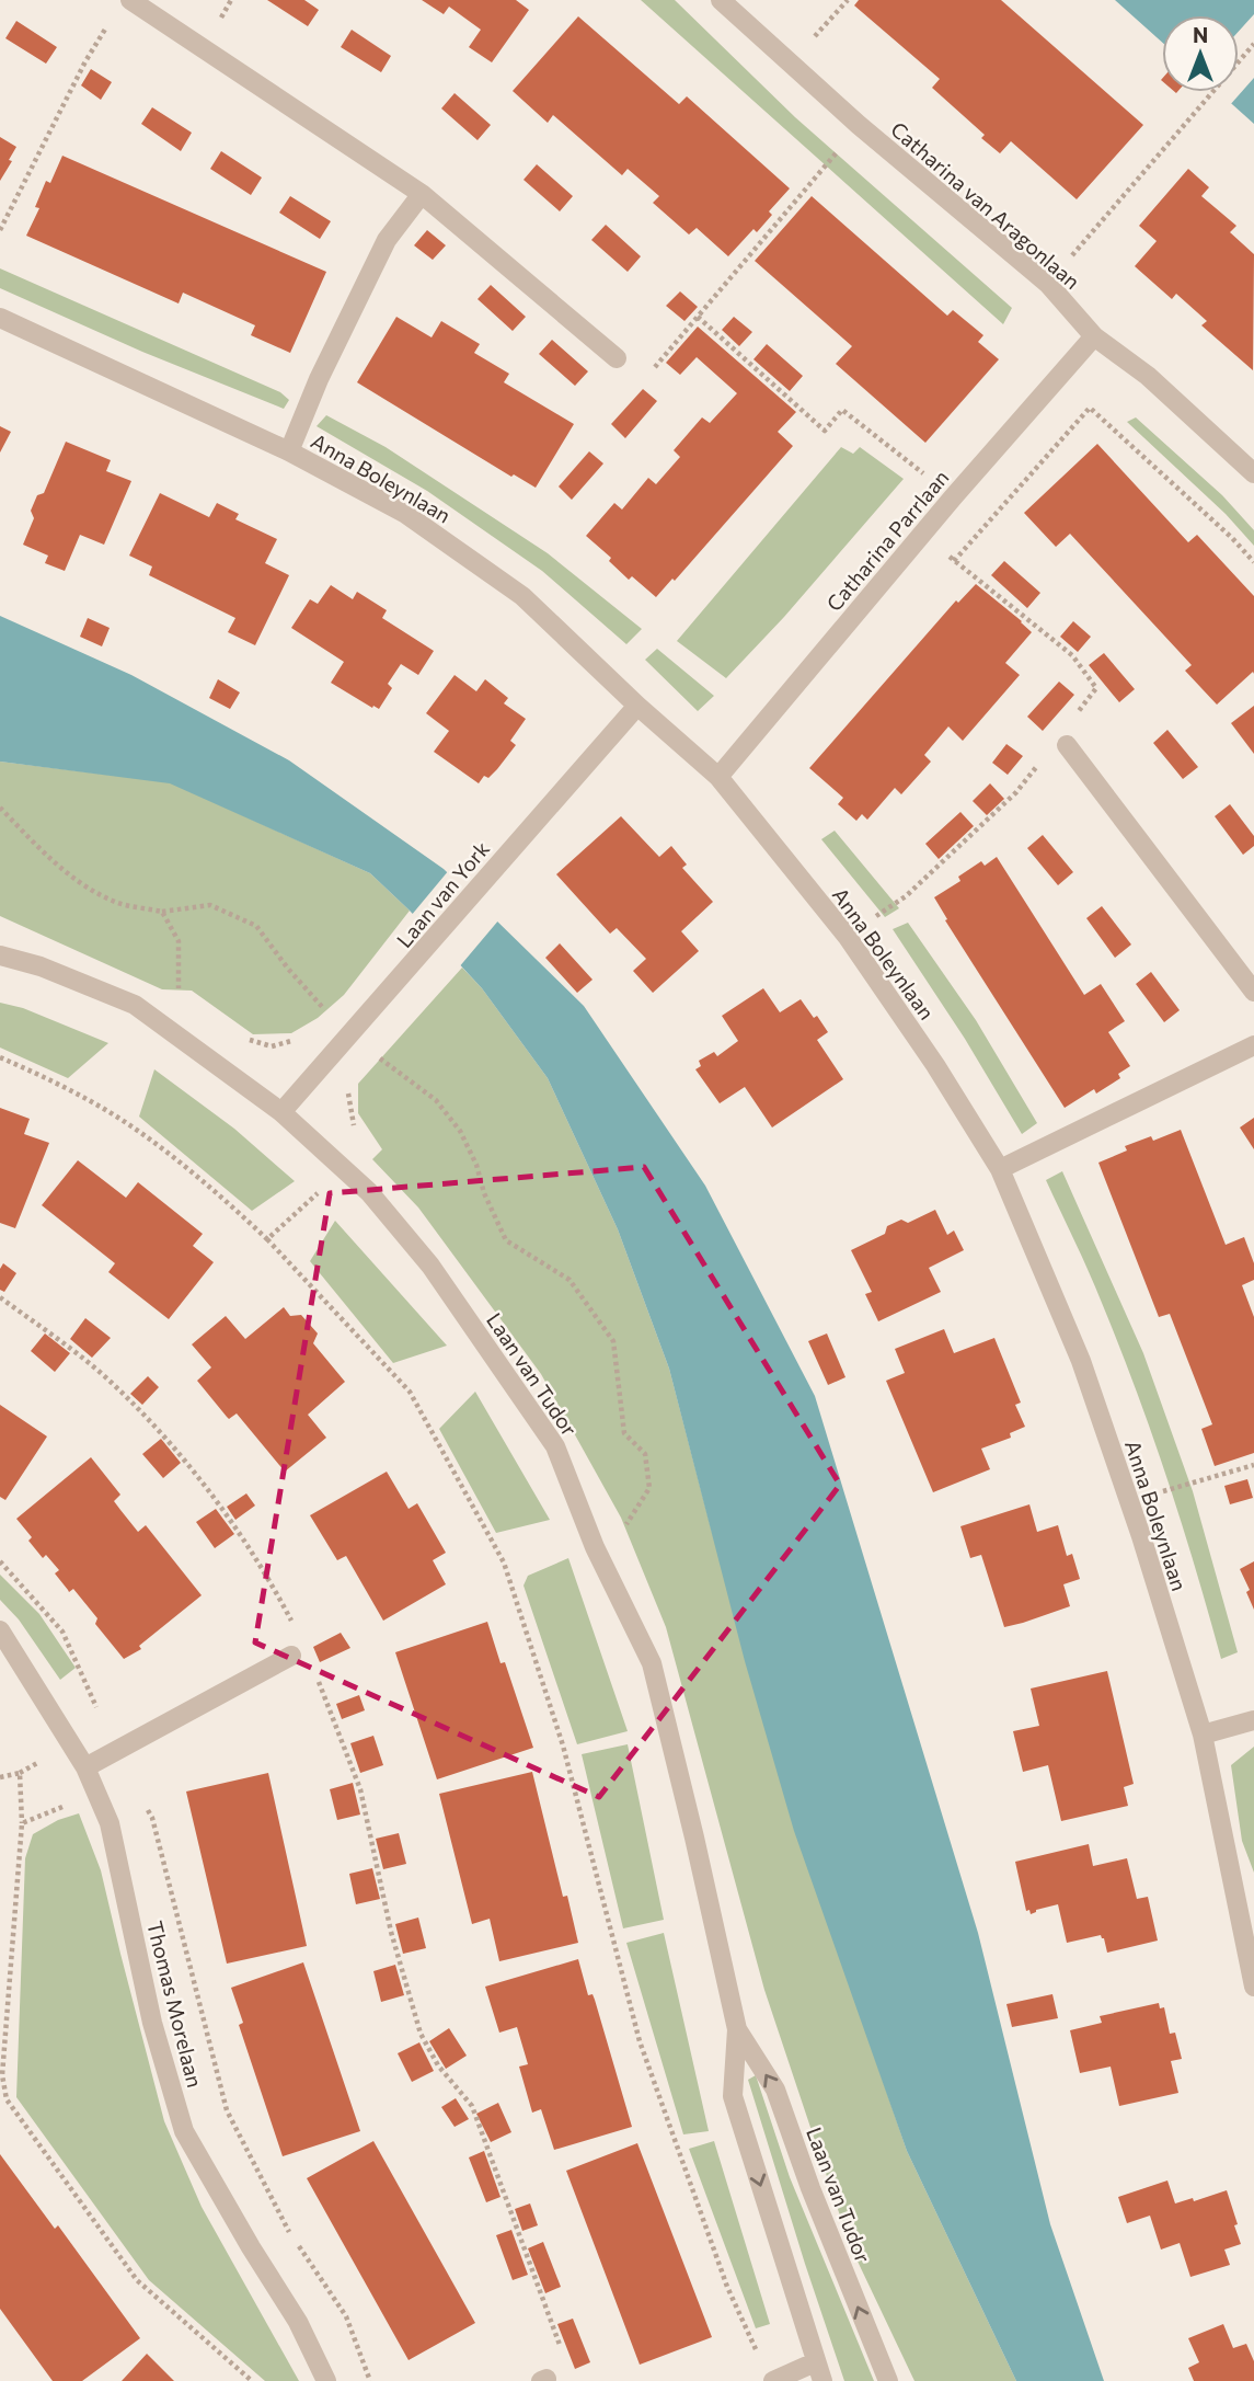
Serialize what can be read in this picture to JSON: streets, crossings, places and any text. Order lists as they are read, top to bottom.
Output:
{
  "streets": {
    "street": [
      "Catharina van Aragonlaan",
      "Anna Boleynlaan",
      "Catharina Parrlaan",
      "Laan van York",
      "Laan van Tudor",
      "Thomas Morelaan"
    ]
  },
  "crossings": [
    ["Catharina van Aragonlaan", "Catharina Parrlaan"],
    ["Anna Boleynlaan", "Catharina Parrlaan"],
    ["Anna Boleynlaan", "Laan van York"],
    ["Laan van York", "Laan van Tudor"]
  ],
  "north": "top"
}
